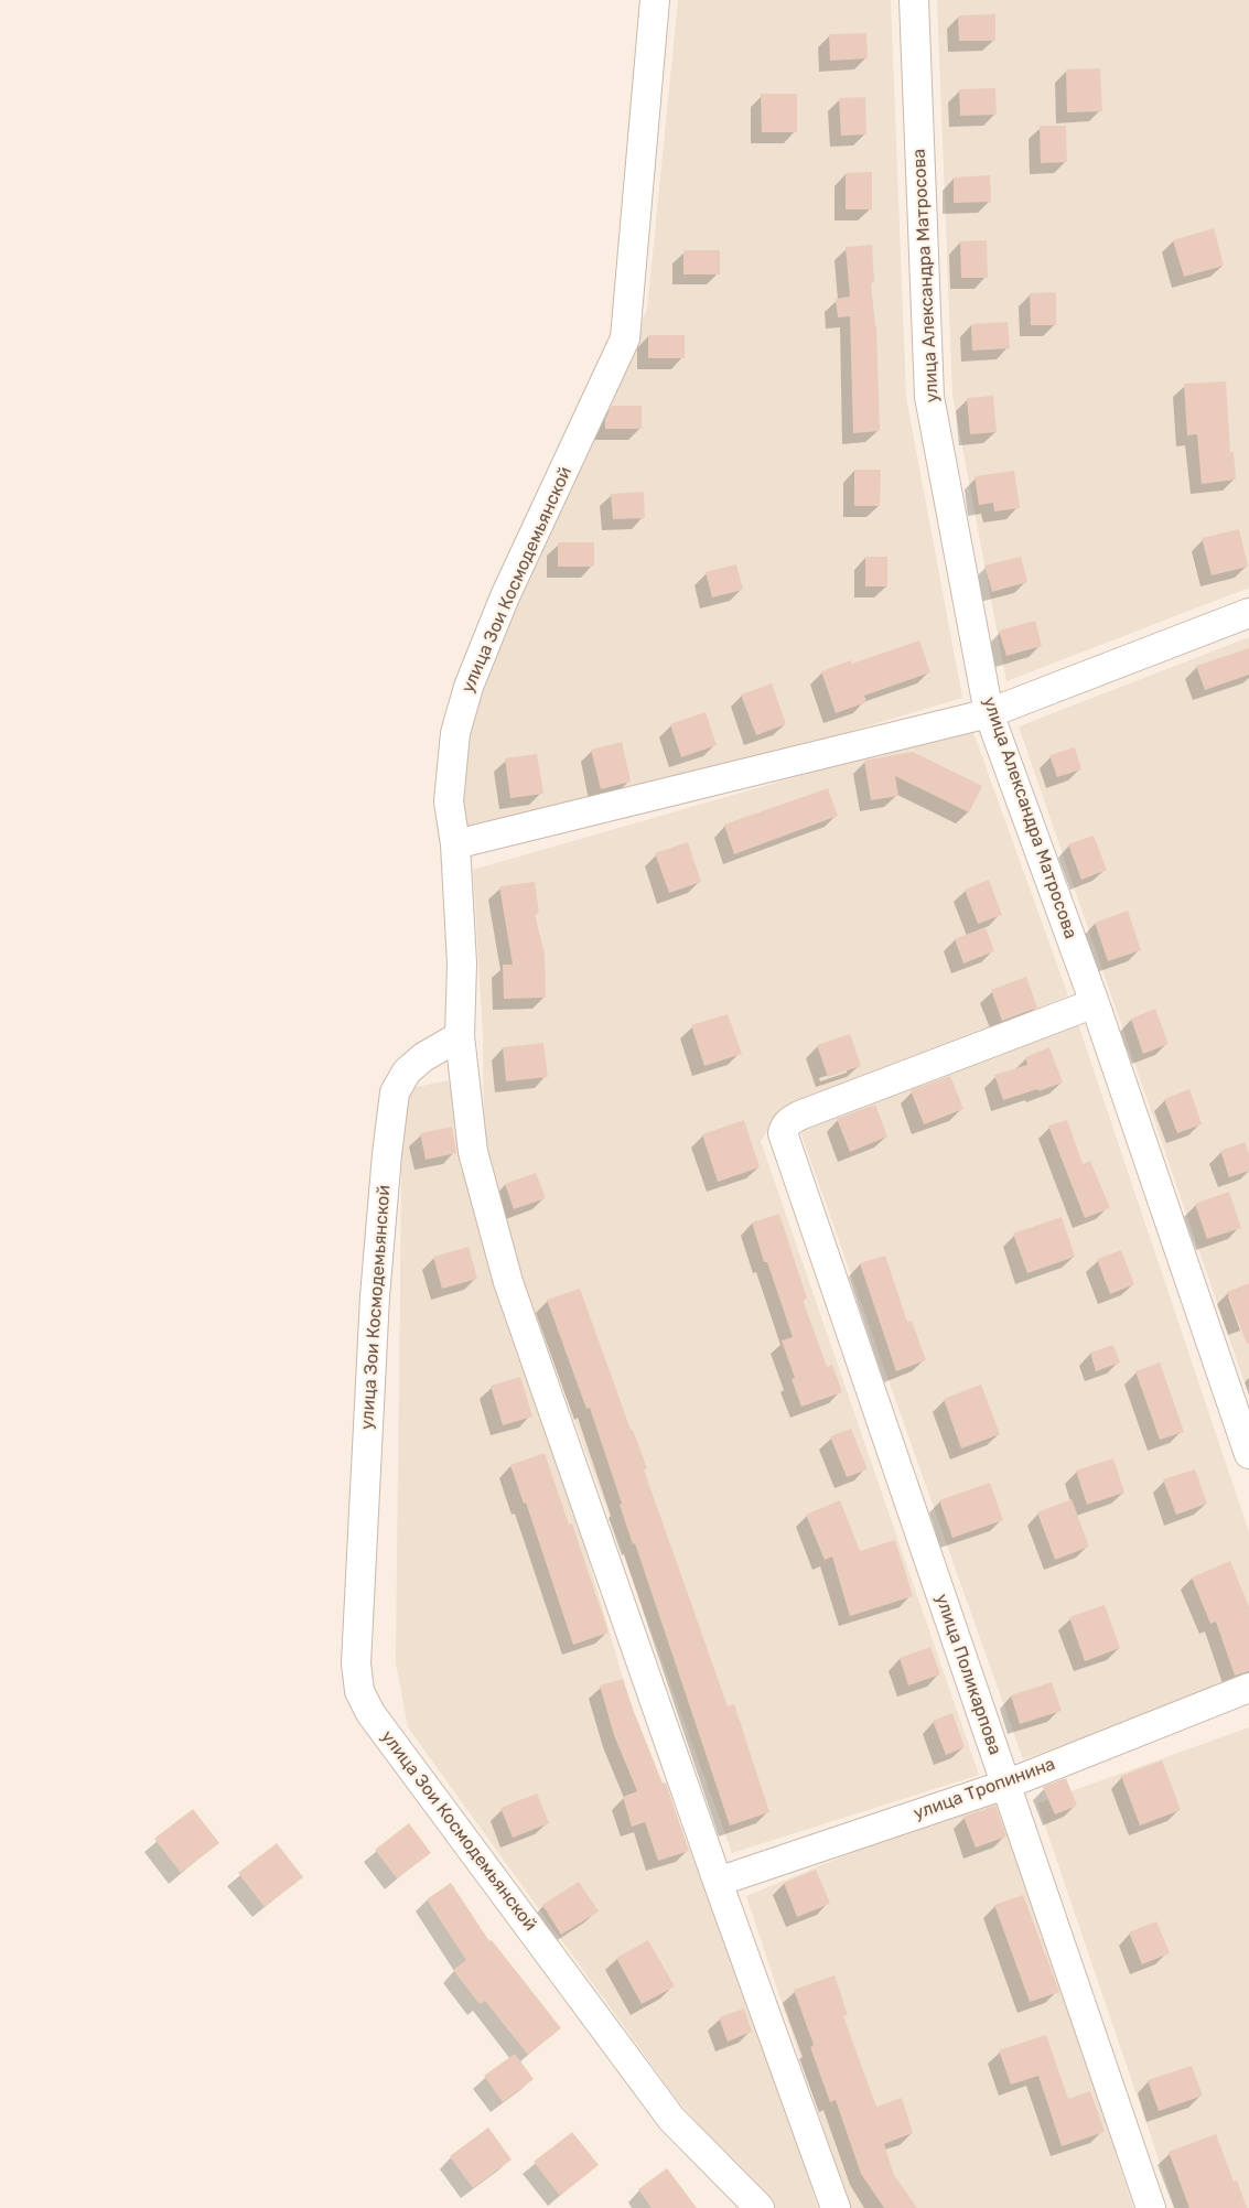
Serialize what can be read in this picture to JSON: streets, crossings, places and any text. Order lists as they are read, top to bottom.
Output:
{
  "streets": {
    "street": [
      "улица Александра Матросова",
      "улица Зои Космодемьянской",
      "улица Поликарпова",
      "улица Тропинина"
    ]
  },
  "crossings": [
    ["улица Александра Матросова", "улица Поликарпова"],
    ["улица Поликарпова", "улица Тропинина"]
  ]
}
